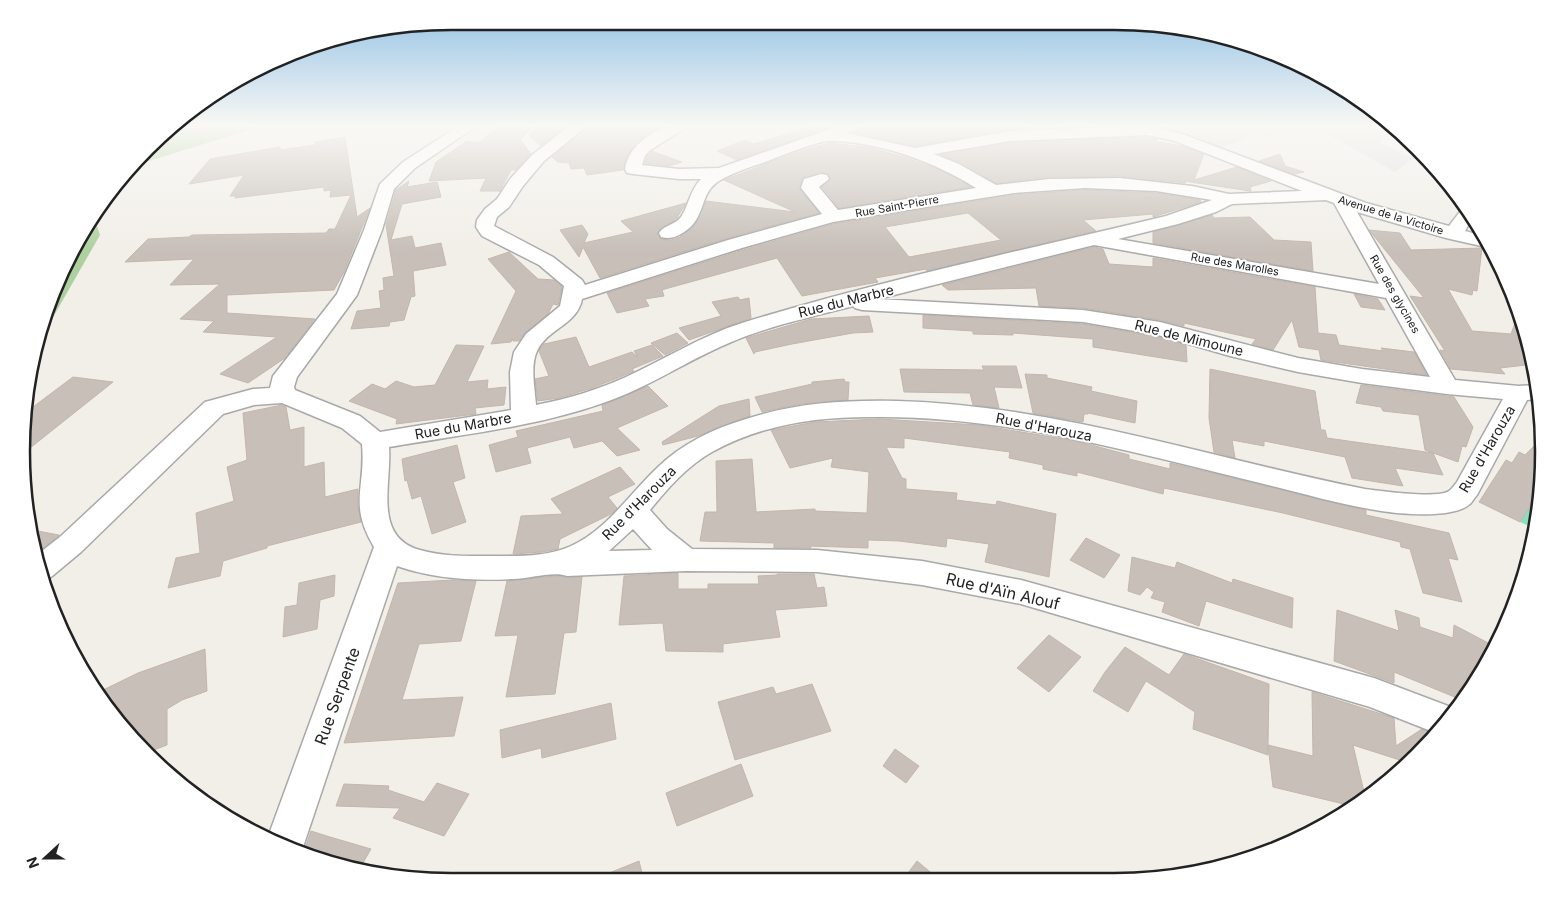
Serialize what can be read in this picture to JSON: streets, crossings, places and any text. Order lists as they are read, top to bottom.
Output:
{
  "streets": {
    "street": [
      "Rue Saint-Pierre",
      "Avenue de la Victoire",
      "Rue des Marolles",
      "Rue des glycines",
      "Rue du Marbre",
      "Rue de Mimoune",
      "Rue d'Harouza",
      "Rue d'Aïn Alouf",
      "Rue Serpente"
    ]
  },
  "crossings": [
    ["Rue Saint-Pierre", "Rue du Marbre"],
    ["Avenue de la Victoire", "Rue des glycines"],
    ["Avenue de la Victoire", "Rue du Marbre"],
    ["Rue des Marolles", "Rue des glycines"],
    ["Rue des Marolles", "Rue du Marbre"],
    ["Rue des glycines", "Rue du Marbre"],
    ["Rue des glycines", "Rue de Mimoune"],
    ["Rue du Marbre", "Rue de Mimoune"],
    ["Rue de Mimoune", "Rue d'Harouza"],
    ["Rue d'Harouza", "Rue d'Aïn Alouf"],
    ["Rue d'Harouza", "Rue Serpente"]
  ],
  "north": "left"
}
